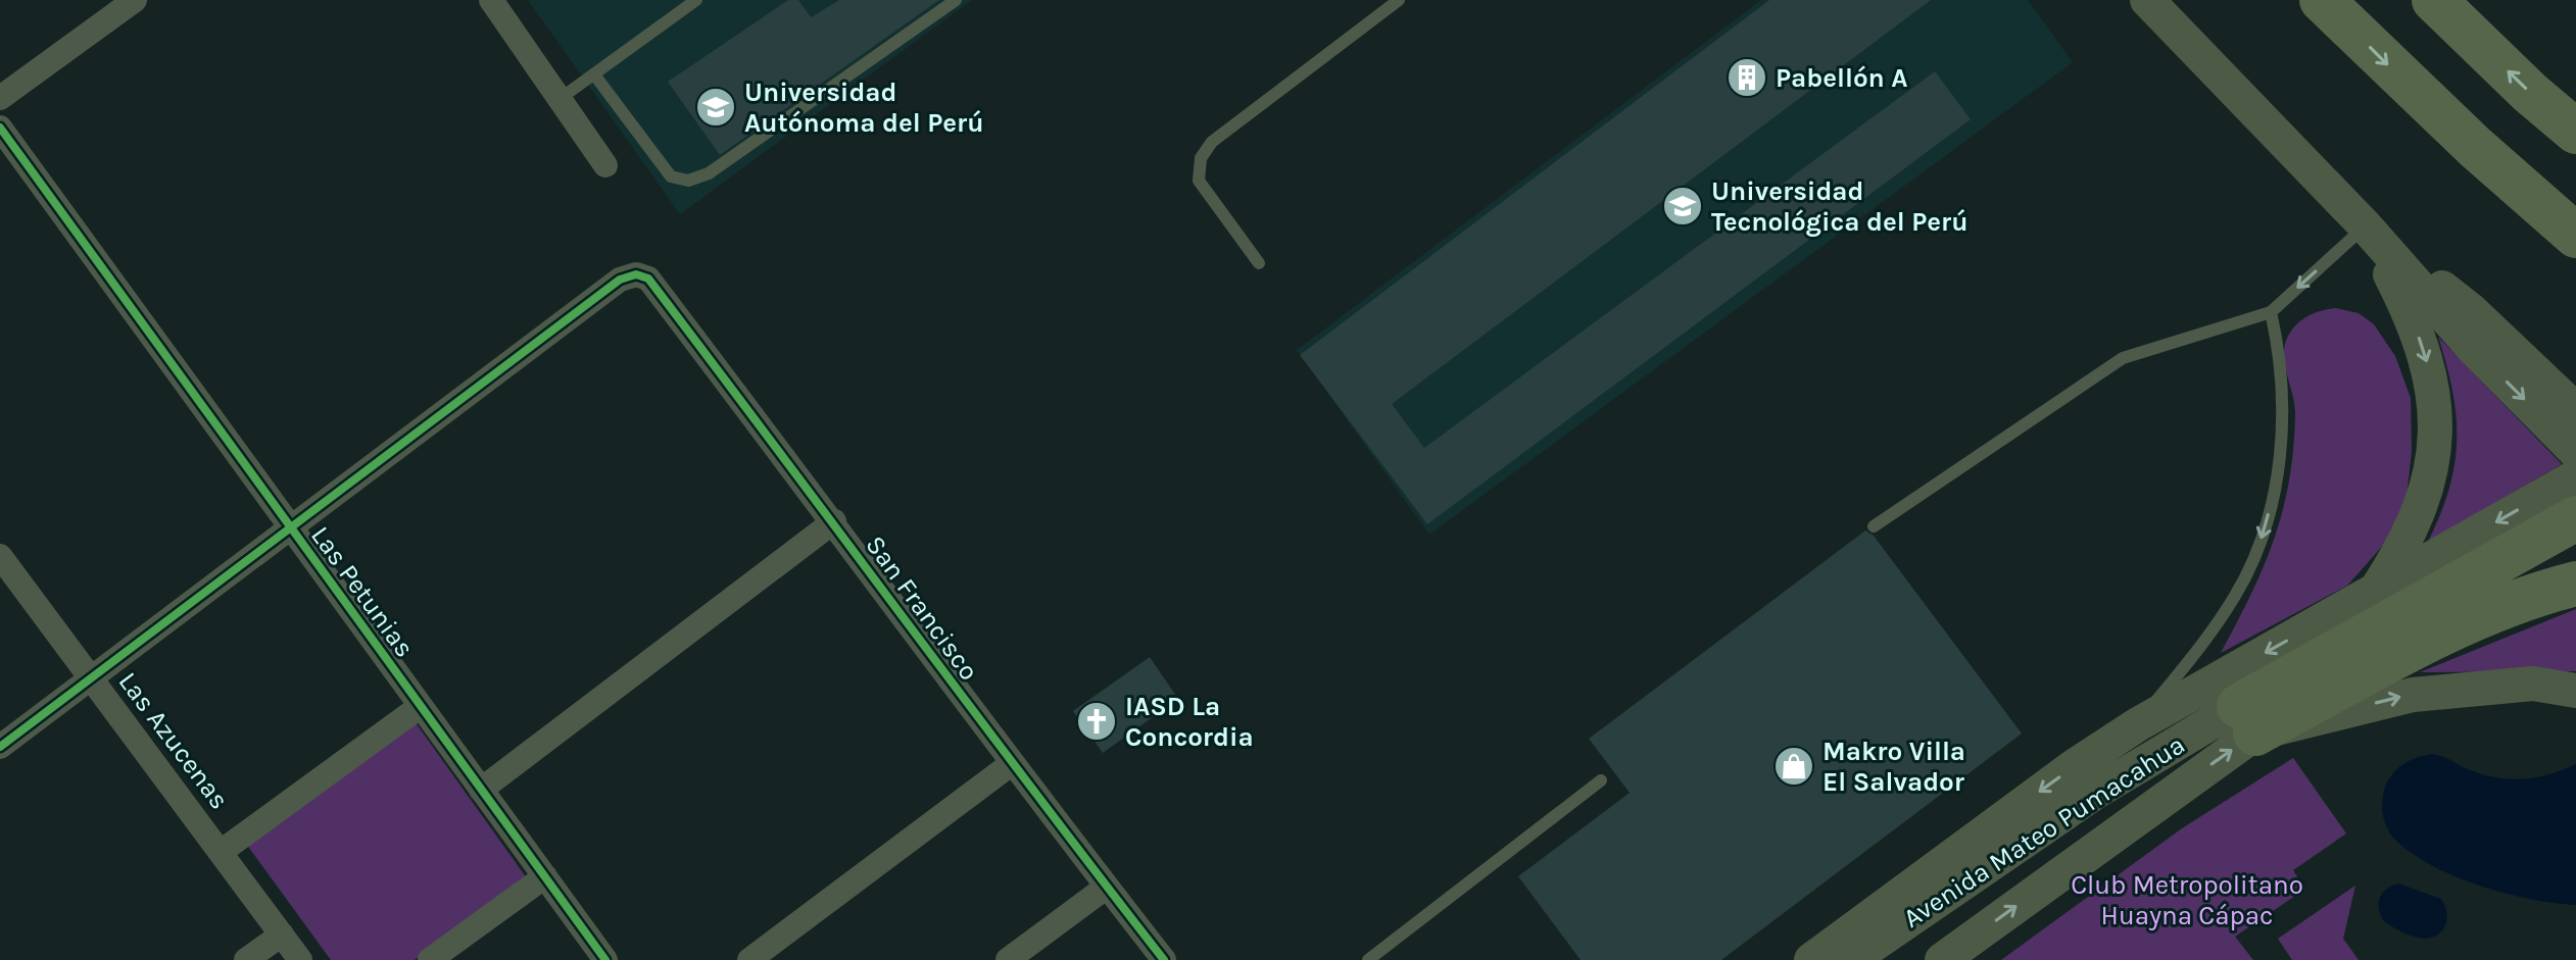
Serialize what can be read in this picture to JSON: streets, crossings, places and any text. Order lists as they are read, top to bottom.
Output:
{
  "streets": {
    "main road": ["Avenida Mateo Pumacahua"],
    "street": ["Las Petunias", "San Francisco", "Las Azucenas"]
  },
  "crossings": [
    ["Las Petunias", "San Francisco"]
  ],
  "parks": ["Club Metropolitano Huayna Cápac"],
  "places": {
    "building": ["Pabellón A"],
    "school or university": ["Universidad Autónoma del Perú", "Universidad Tecnológica del Perú"],
    "church": ["IASD La Concordia"],
    "shop": ["Makro Villa El Salvador"]
  }
}
